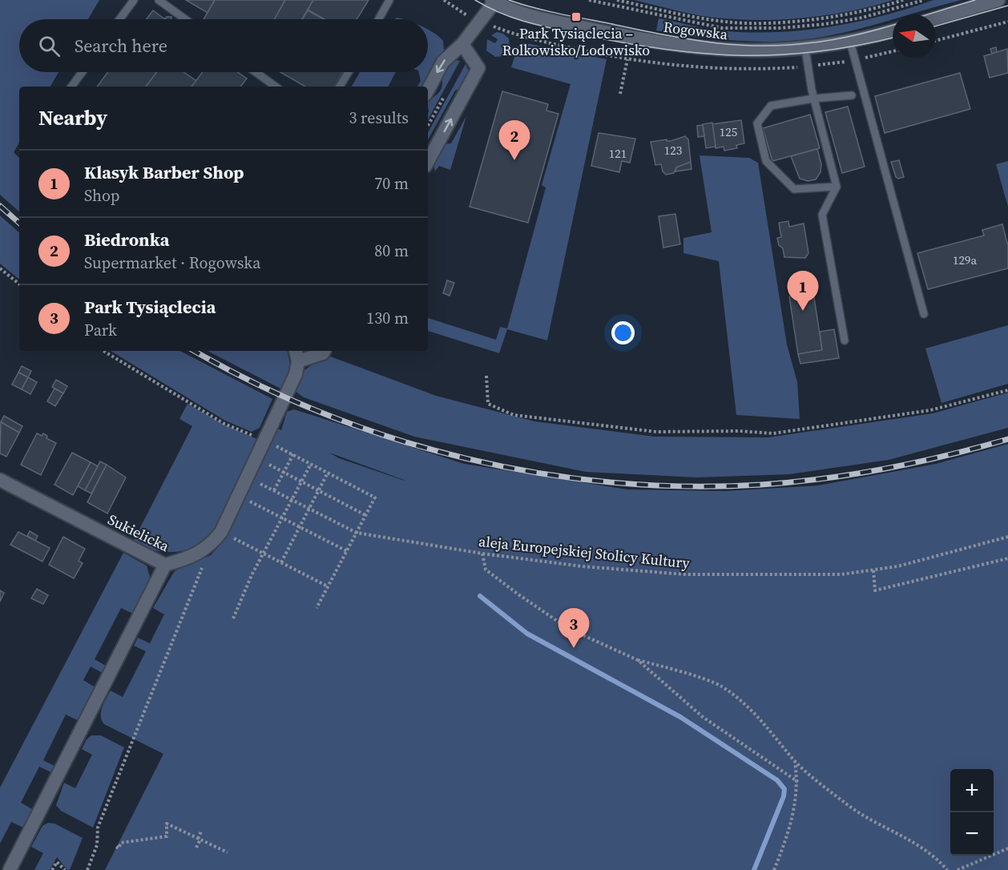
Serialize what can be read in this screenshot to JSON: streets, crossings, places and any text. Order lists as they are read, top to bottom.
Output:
{
  "streets": {
    "street": ["Rogowska", "Sukielicka"],
    "path": ["aleja Europejskiej Stolicy Kultury"]
  },
  "crossings": [
    ["Sukielicka", "aleja Europejskiej Stolicy Kultury"]
  ],
  "places": {
    "transit": ["Park Tysiąclecia – Rolkowisko/Lodowisko"]
  },
  "house_numbers": [
    "125",
    "123",
    "121",
    "129a"
  ],
  "north": "left",
  "page": {
    "search": "Search here",
    "heading": ["Nearby", "3 results"],
    "pins": ["2", "1", "3"],
    "list": [
      {
        "mark": "1",
        "name": "Klasyk Barber Shop",
        "note": "Shop",
        "value": "70 m"
      },
      {
        "mark": "2",
        "name": "Biedronka",
        "note": "Supermarket · Rogowska",
        "value": "80 m"
      },
      {
        "mark": "3",
        "name": "Park Tysiąclecia",
        "note": "Park",
        "value": "130 m"
      }
    ],
    "map_buttons": ["+", "−"]
  }
}
